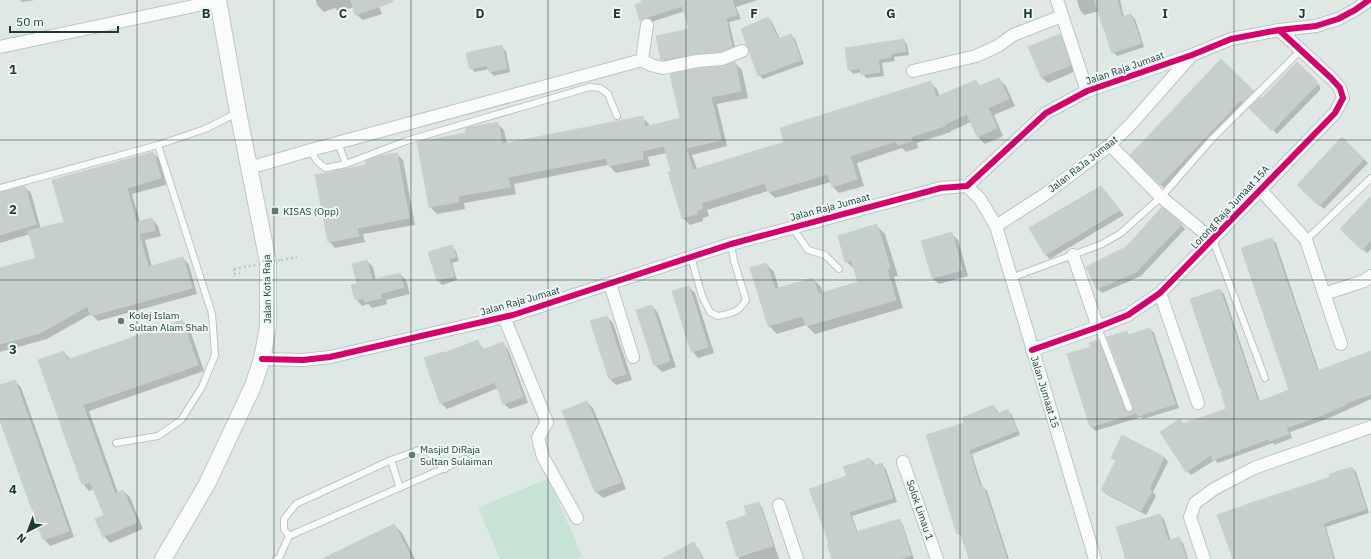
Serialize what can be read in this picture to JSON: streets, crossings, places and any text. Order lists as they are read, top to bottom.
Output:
{
  "streets": {
    "main road": ["Jalan Kota Raja"],
    "street": [
      "Jalan Raja Jumaat",
      "Jalan RaJa Jumaat",
      "Lorong Raja Jumaat 15A",
      "Jalan Jumaat 15",
      "Solok Limau 1"
    ]
  },
  "crossings": [
    ["Jalan Raja Jumaat", "Jalan RaJa Jumaat"],
    ["Jalan Raja Jumaat", "Lorong Raja Jumaat 15A"],
    ["Jalan Raja Jumaat", "Jalan Kota Raja"],
    ["Jalan Raja Jumaat", "Jalan Jumaat 15"],
    ["Jalan RaJa Jumaat", "Jalan Jumaat 15"],
    ["Lorong Raja Jumaat 15A", "Jalan Jumaat 15"]
  ],
  "places": {
    "transit": ["KISAS (Opp)"],
    "other": ["Kolej Islam Sultan Alam Shah", "Masjid DiRaja Sultan Sulaiman"]
  },
  "scale_bar": "50 m",
  "north": "bottom left",
  "grid": {
    "columns": [
      "B",
      "C",
      "D",
      "E",
      "F",
      "G",
      "H",
      "I",
      "J"
    ],
    "rows": [
      "1",
      "2",
      "3",
      "4"
    ]
  }
}
